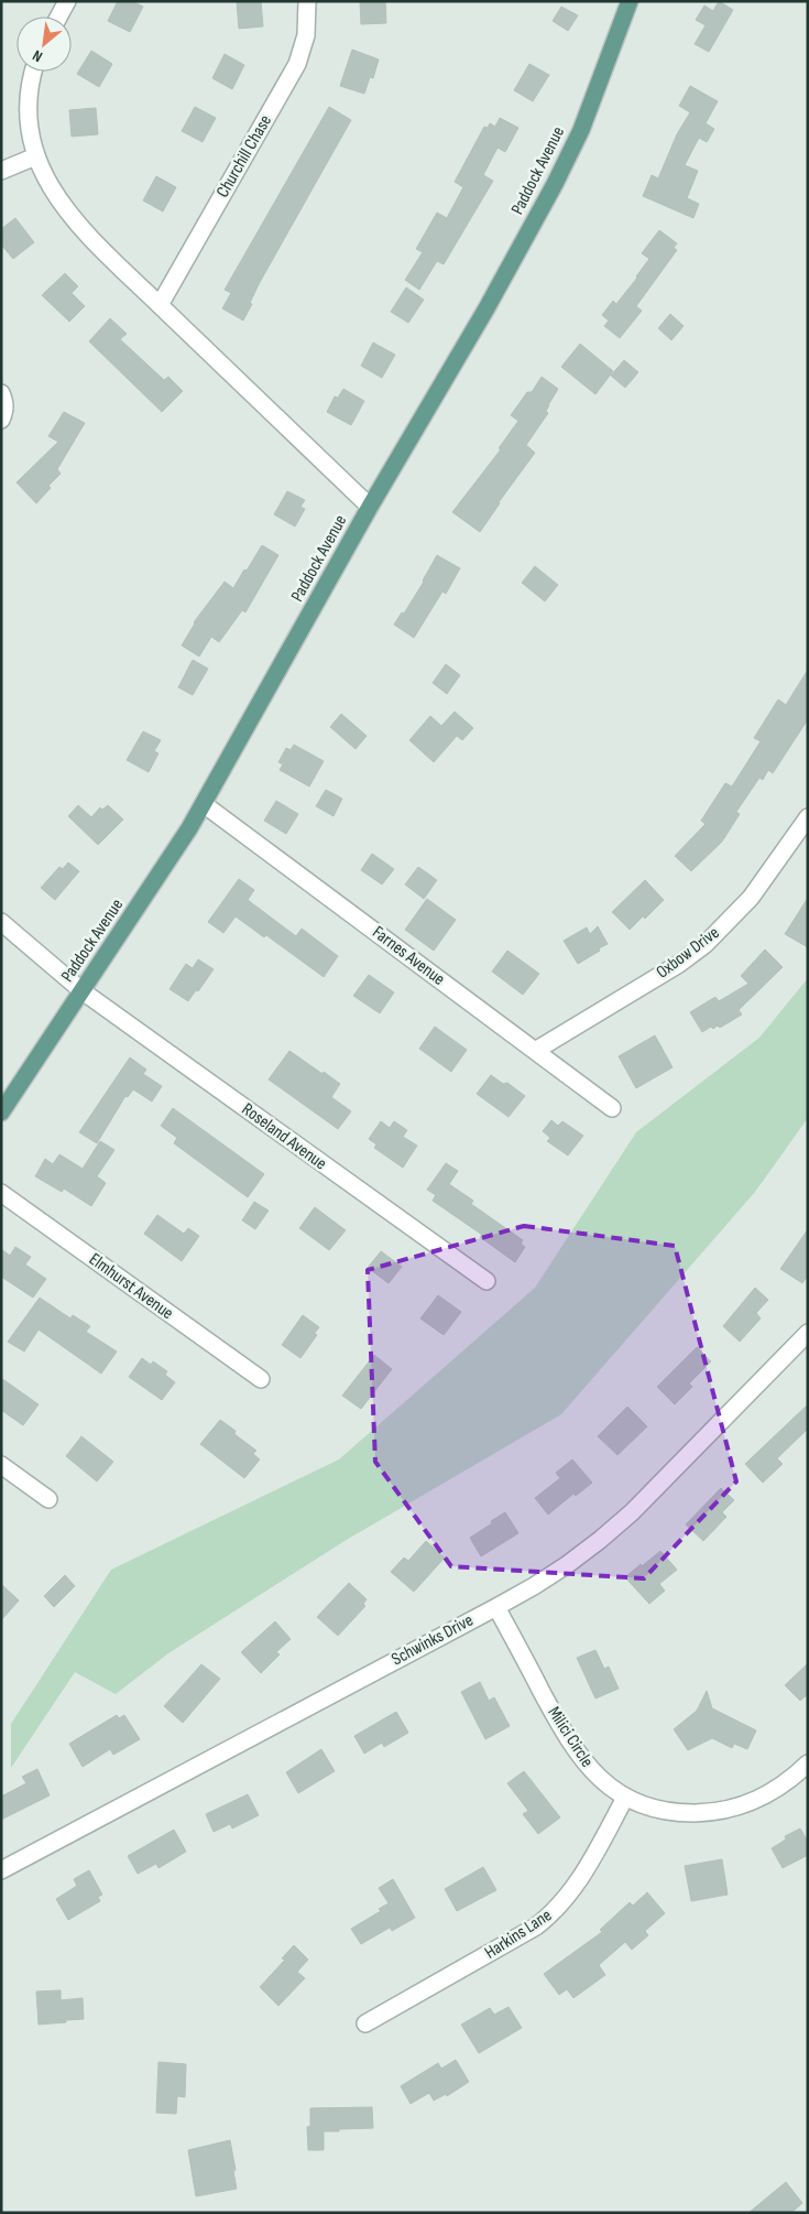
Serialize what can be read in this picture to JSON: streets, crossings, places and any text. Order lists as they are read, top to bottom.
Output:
{
  "streets": {
    "main road": ["Paddock Avenue"],
    "street": [
      "Churchill Chase",
      "Oxbow Drive",
      "Farnes Avenue",
      "Roseland Avenue",
      "Elmhurst Avenue",
      "Schwinks Drive",
      "Milici Circle",
      "Harkins Lane"
    ]
  },
  "crossings": [
    ["Paddock Avenue", "Farnes Avenue"],
    ["Paddock Avenue", "Roseland Avenue"],
    ["Oxbow Drive", "Farnes Avenue"],
    ["Schwinks Drive", "Milici Circle"],
    ["Milici Circle", "Harkins Lane"]
  ],
  "north": "bottom left"
}
